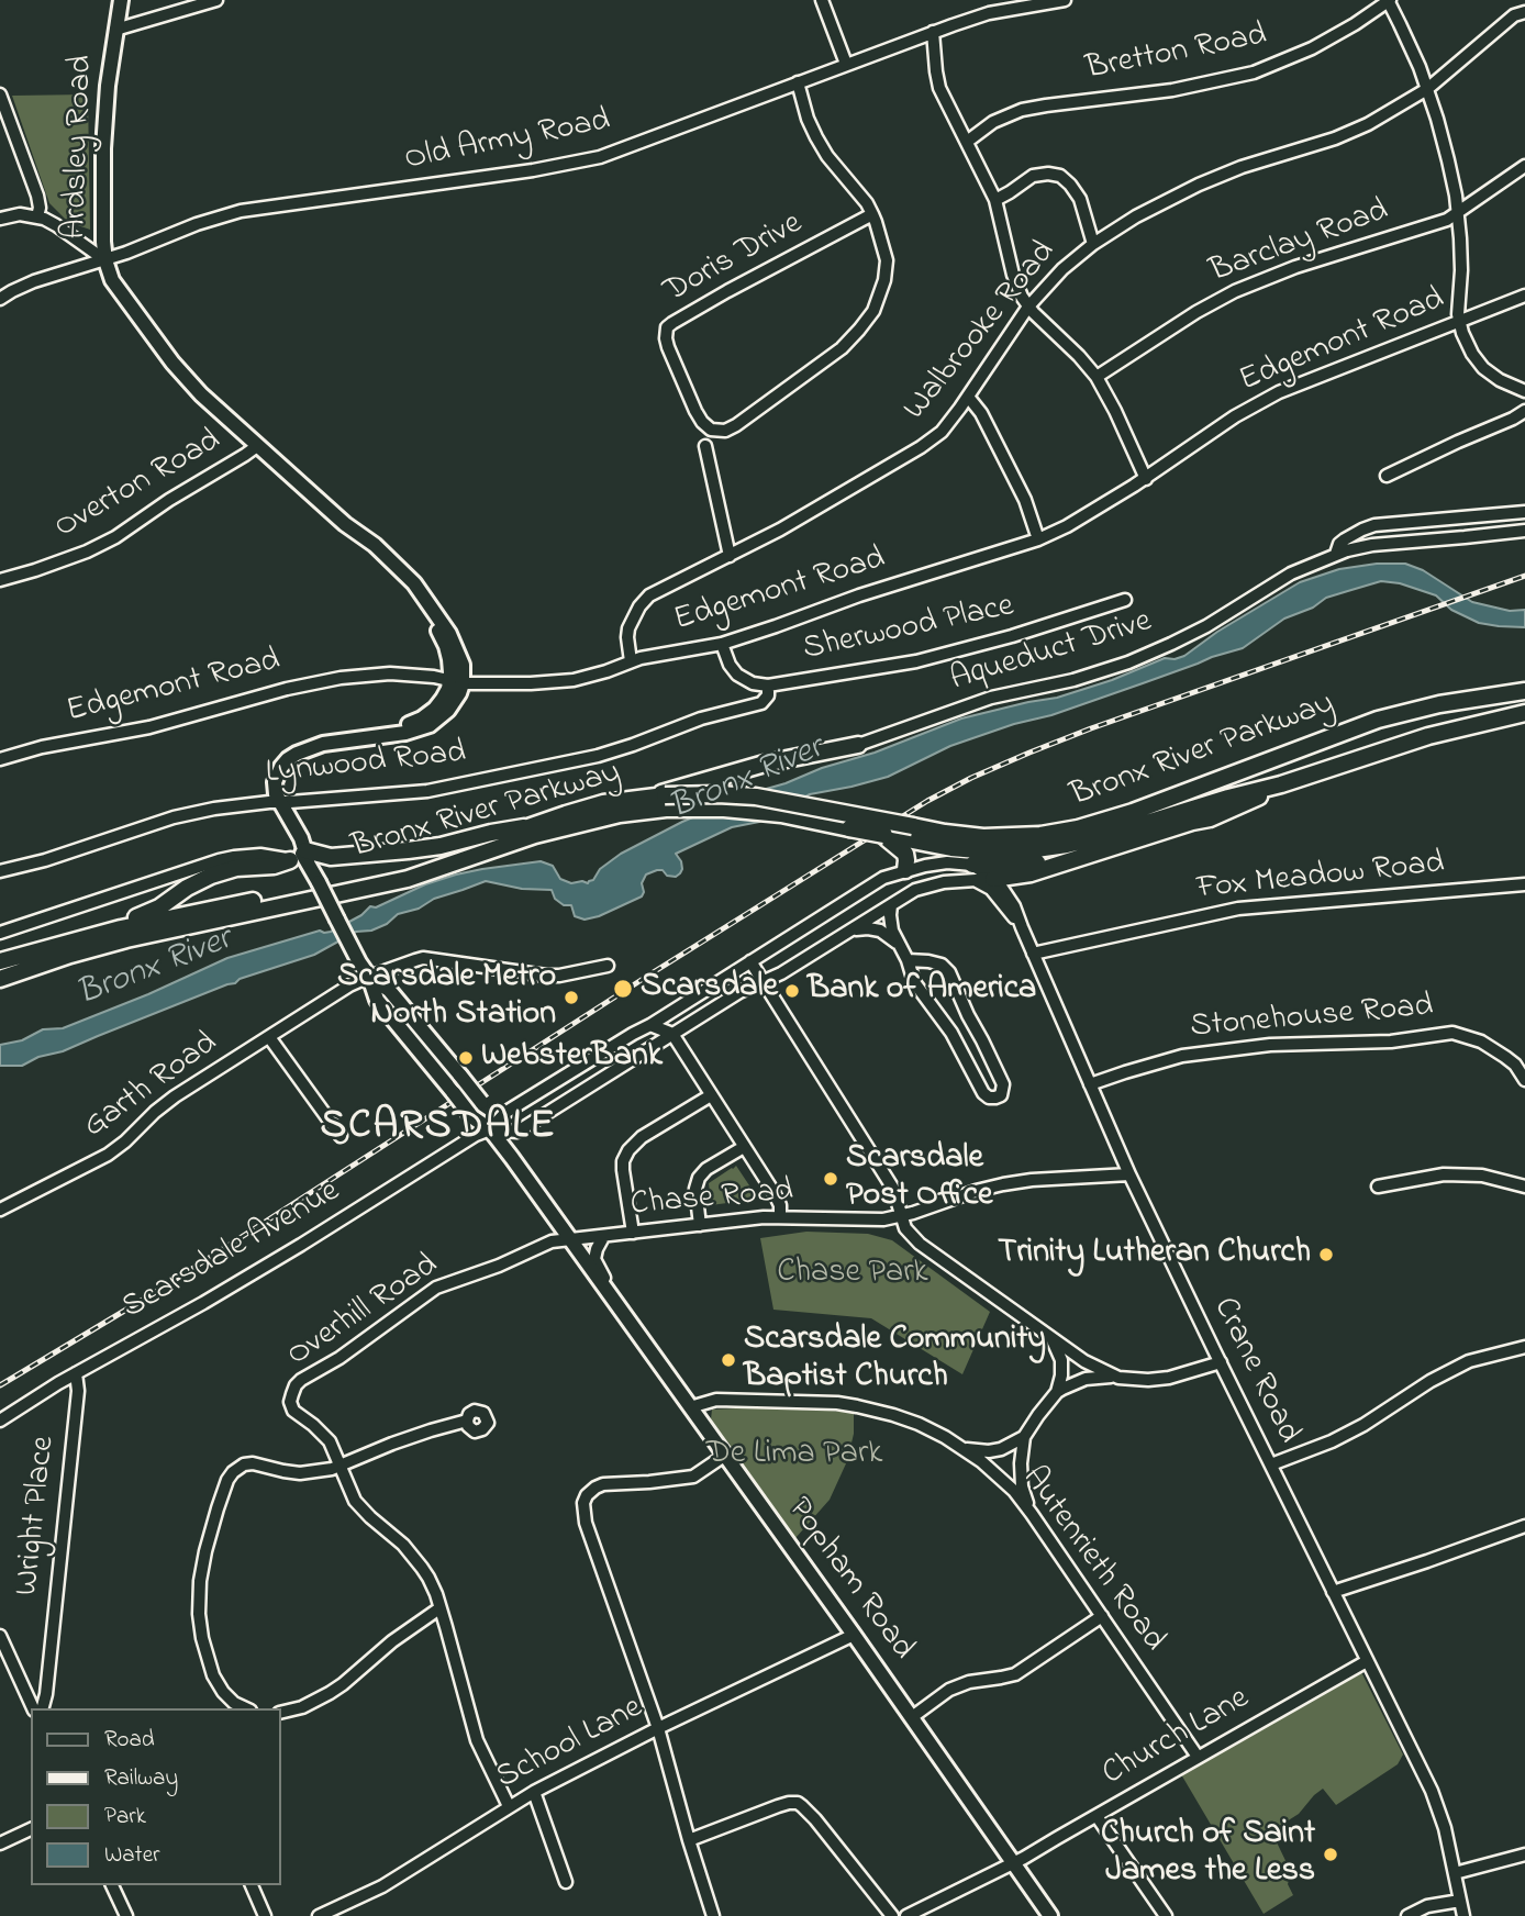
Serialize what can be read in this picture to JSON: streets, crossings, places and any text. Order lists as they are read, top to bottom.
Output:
{
  "streets": {
    "highway": ["Bronx River Parkway"],
    "main road": ["Ardsley Road", "Popham Road"],
    "street": [
      "Bretton Road",
      "Old Army Road",
      "Barclay Road",
      "Doris Drive",
      "Walbrooke Road",
      "Edgemont Road",
      "Overton Road",
      "Sherwood Place",
      "Aqueduct Drive",
      "Lynwood Road",
      "Fox Meadow Road",
      "Stonehouse Road",
      "Garth Road",
      "Chase Road",
      "Scarsdale Avenue",
      "Overhill Road",
      "Crane Road",
      "Wright Place",
      "Autenrieth Road",
      "Church Lane",
      "School Lane"
    ]
  },
  "crossings": [
    ["Old Army Road", "Ardsley Road"],
    ["Old Army Road", "Doris Drive"],
    ["Ardsley Road", "Edgemont Road"],
    ["Ardsley Road", "Overton Road"],
    ["Walbrooke Road", "Edgemont Road"],
    ["Edgemont Road", "Sherwood Place"],
    ["Sherwood Place", "Lynwood Road"],
    ["Fox Meadow Road", "Crane Road"],
    ["Stonehouse Road", "Crane Road"],
    ["Garth Road", "Popham Road"],
    ["Chase Road", "Overhill Road"],
    ["Chase Road", "Crane Road"],
    ["Chase Road", "Popham Road"],
    ["Scarsdale Avenue", "Wright Place"],
    ["Scarsdale Avenue", "Popham Road"],
    ["Overhill Road", "Popham Road"],
    ["Overhill Road", "School Lane"],
    ["Crane Road", "Church Lane"],
    ["Autenrieth Road", "Popham Road"],
    ["Autenrieth Road", "Church Lane"],
    ["Popham Road", "Church Lane"],
    ["Popham Road", "School Lane"]
  ],
  "districts": ["SCARSDALE"],
  "water": ["Bronx River"],
  "parks": ["Chase Park", "De Lima Park"],
  "places": [
    "Scarsdale",
    "Bank of America",
    "Scarsdale Metro North Station",
    "WebsterBank",
    "Scarsdale Post Office",
    "Trinity Lutheran Church",
    "Scarsdale Community Baptist Church",
    "Church of Saint James the Less"
  ],
  "legend": [
    "Road",
    "Railway",
    "Park",
    "Water"
  ]
}
